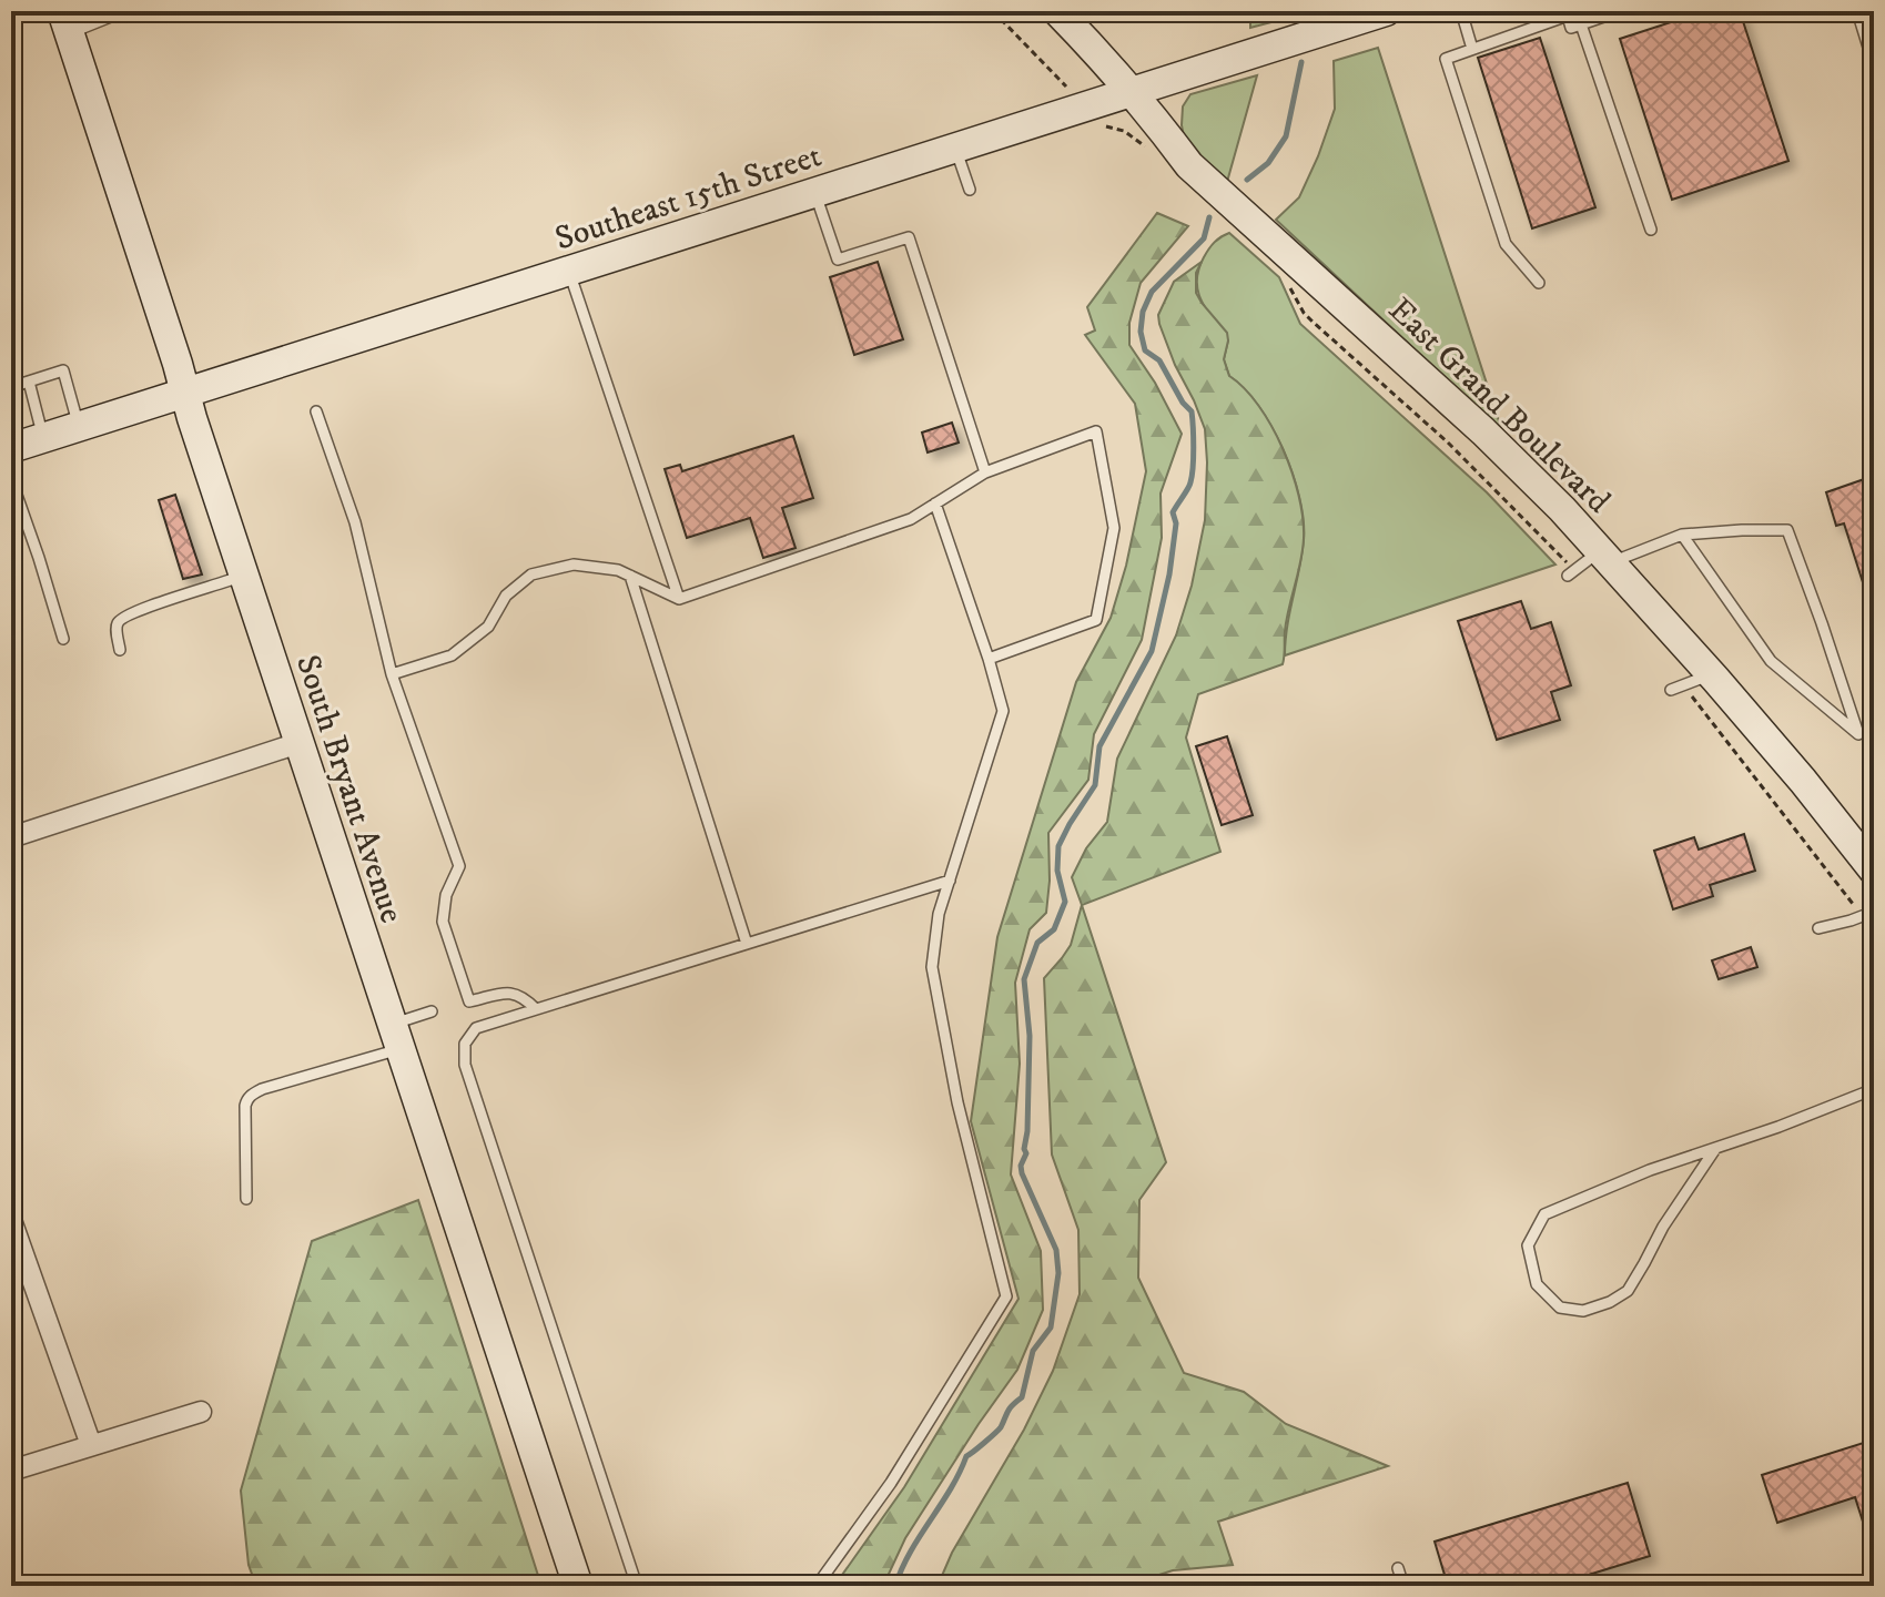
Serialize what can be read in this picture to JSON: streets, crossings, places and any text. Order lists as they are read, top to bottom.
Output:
{
  "streets": {
    "street": ["Southeast 15th Street", "East Grand Boulevard", "South Bryant Avenue"]
  },
  "crossings": [
    ["Southeast 15th Street", "East Grand Boulevard"],
    ["Southeast 15th Street", "South Bryant Avenue"]
  ]
}
